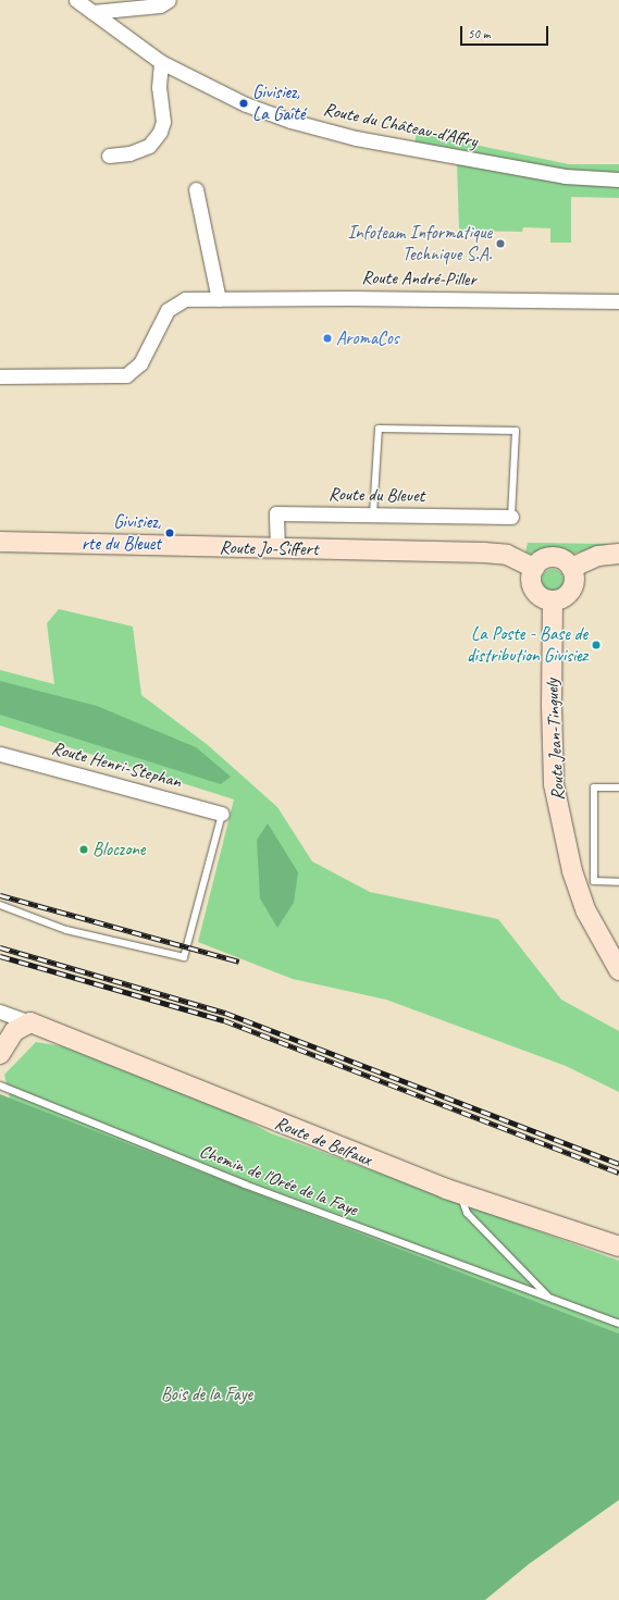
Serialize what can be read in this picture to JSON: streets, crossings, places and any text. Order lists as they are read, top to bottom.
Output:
{
  "streets": {
    "main road": ["Route Jo-Siffert", "Route Jean-Tinguely", "Route de Belfaux"],
    "street": [
      "Route du Château-d'Affry",
      "Route André-Piller",
      "Route du Bleuet",
      "Route Henri-Stephan"
    ],
    "lane": ["Chemin de l'Orée de la Faye"]
  },
  "crossings": [
    ["Route du Bleuet", "Route Jo-Siffert"],
    ["Route Jo-Siffert", "Route Jean-Tinguely"],
    ["Route de Belfaux", "Chemin de l'Orée de la Faye"]
  ],
  "parks": ["Bois de la Faye"],
  "places": [
    "Givisiez, La Gaîté",
    "Infoteam Informatique Technique S.A.",
    "AromaCos",
    "Givisiez, rte du Bleuet",
    "La Poste - Base de distribution Givisiez",
    "Bloczone"
  ],
  "scale_bar": "50 m"
}
